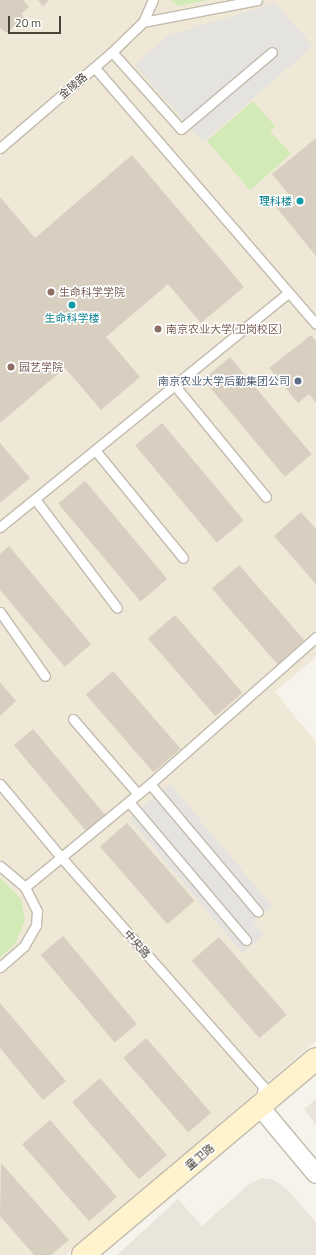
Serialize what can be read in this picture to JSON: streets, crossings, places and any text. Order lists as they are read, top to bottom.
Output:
{
  "streets": {
    "street": ["童卫路"],
    "lane": ["金陵路", "中央路"]
  },
  "crossings": [
    ["中央路", "童卫路"]
  ],
  "places": [
    "理科楼",
    "生命科学学院",
    "生命科学楼",
    "南京农业大学(卫岗校区)",
    "园艺学院",
    "南京农业大学后勤集团公司"
  ],
  "scale_bar": "20 m"
}
